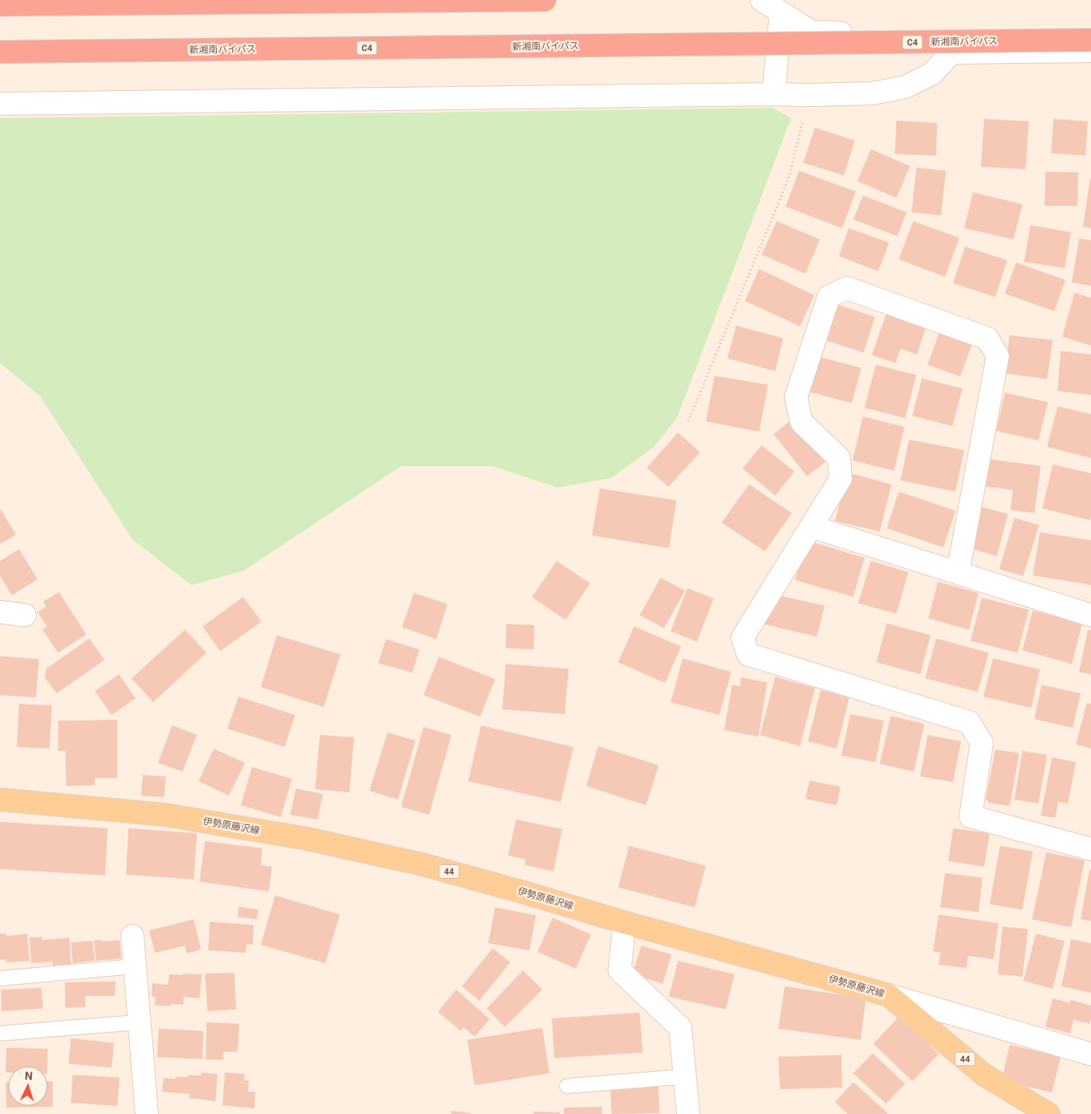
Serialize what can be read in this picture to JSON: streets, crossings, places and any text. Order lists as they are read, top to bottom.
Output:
{
  "streets": {
    "highway": ["新湘南バイパス", "C4"],
    "main road": ["伊勢原藤沢線", "44"]
  },
  "north": "top"
}
